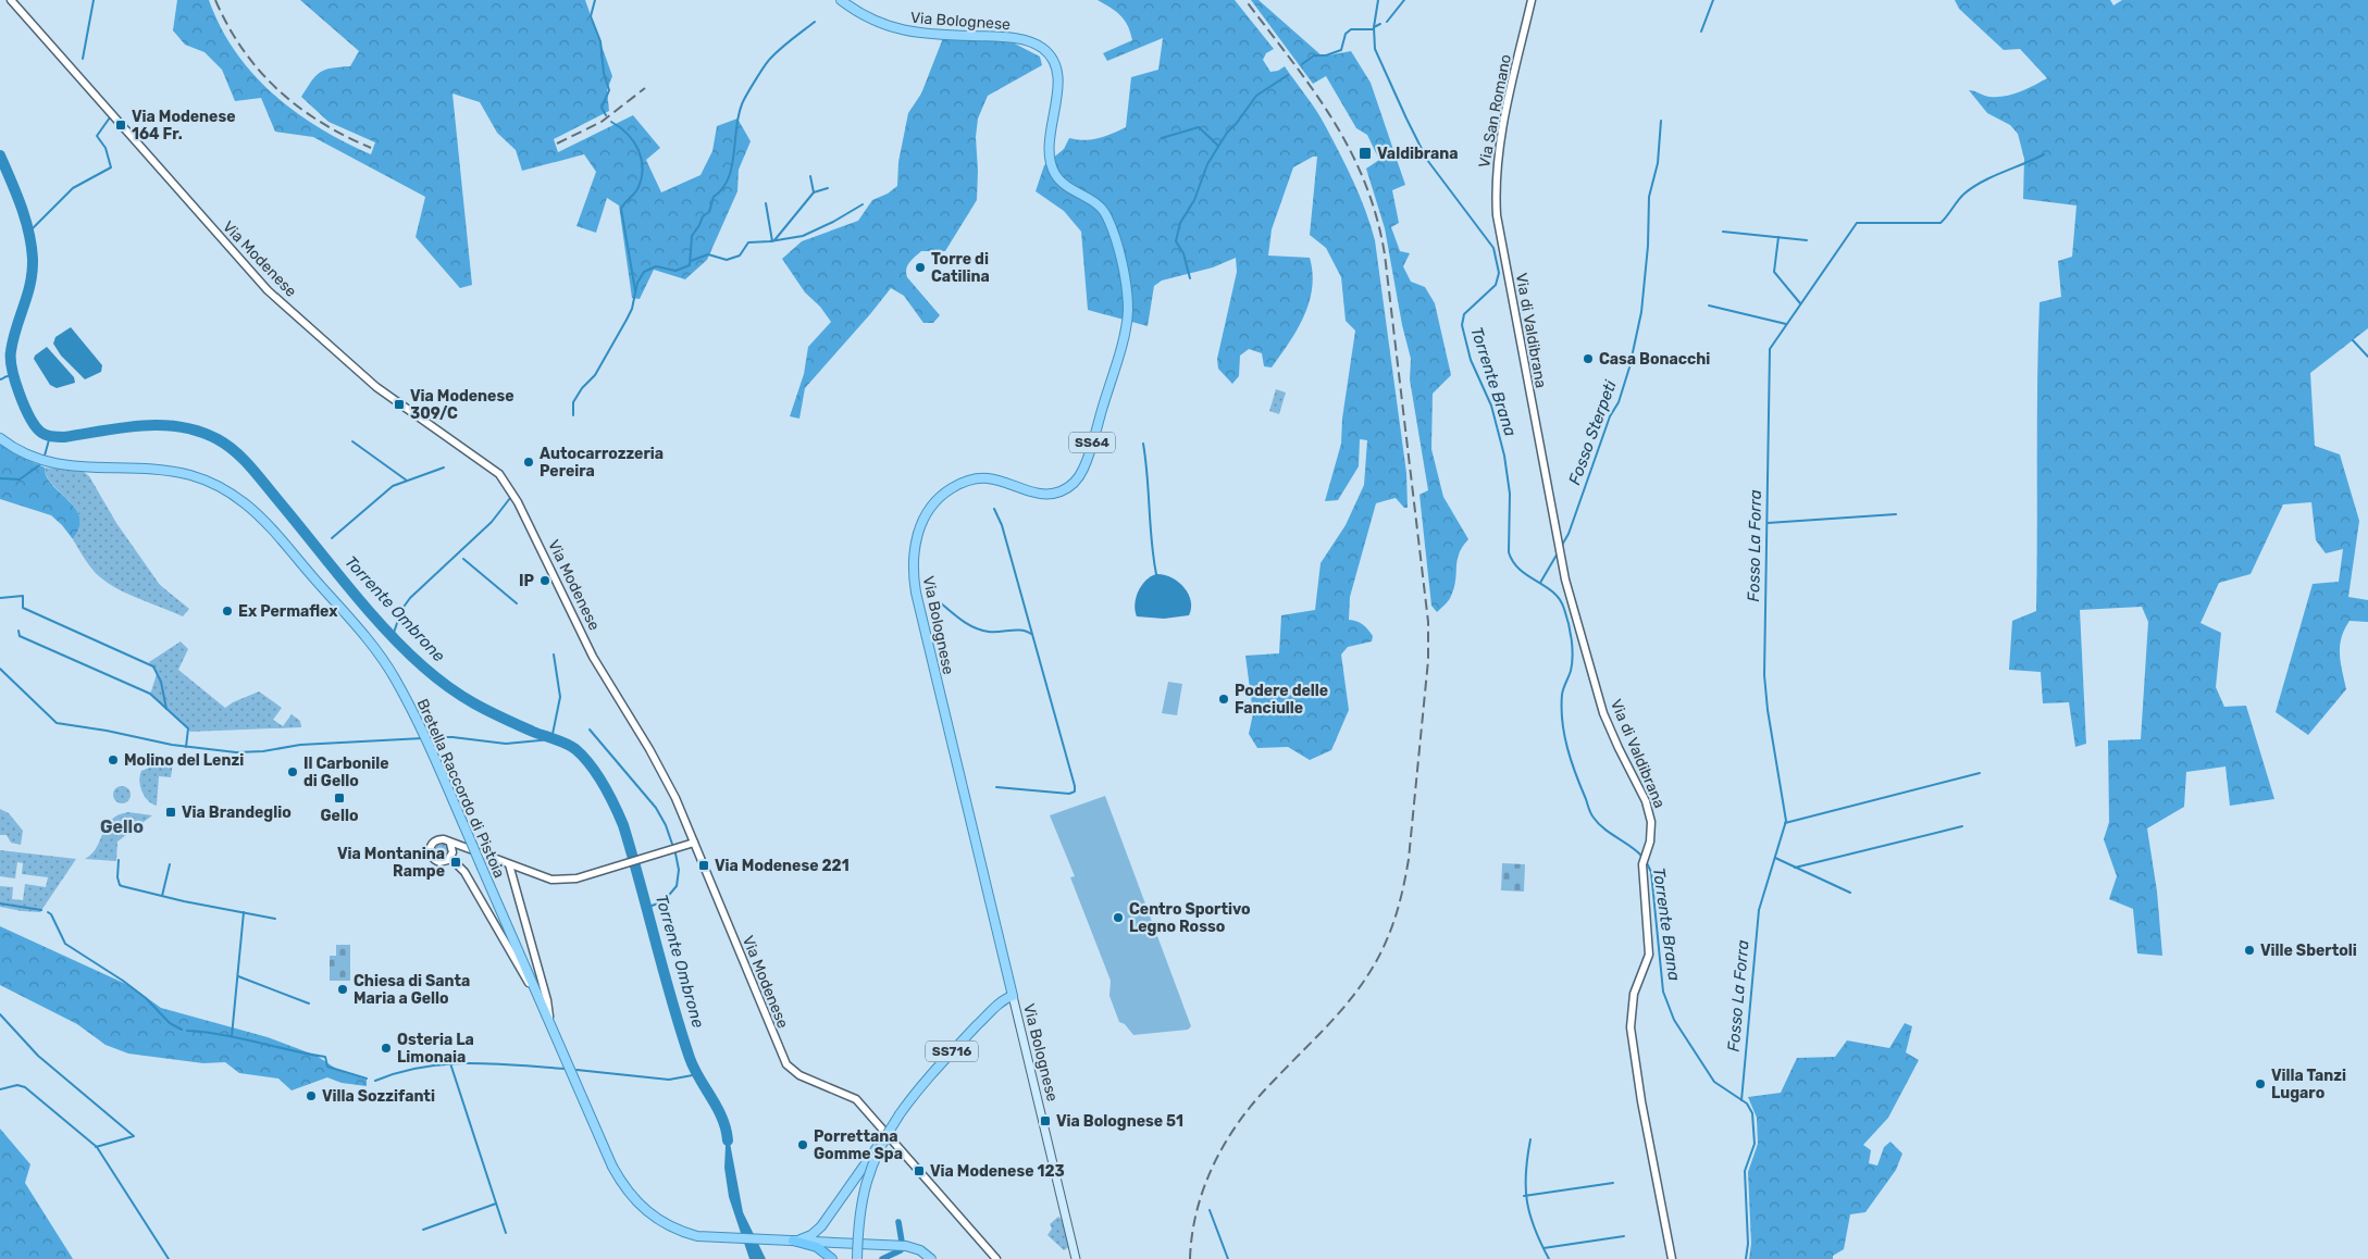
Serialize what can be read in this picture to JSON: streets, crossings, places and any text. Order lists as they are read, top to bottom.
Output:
{
  "streets": {
    "main road": [
      "Via Bolognese",
      "SS64",
      "Bretella Raccordo di Pistoia",
      "SS716"
    ],
    "street": ["Via San Romano", "Via Modenese", "Via di Valdibrana"]
  },
  "crossings": [
    ["Via Bolognese", "SS716"],
    ["Via San Romano", "Via di Valdibrana"]
  ],
  "districts": ["Gello"],
  "water": [
    "Torrente Brana",
    "Fosso Sterpeti",
    "Fosso La Forra",
    "Torrente Ombrone"
  ],
  "places": {
    "transit": [
      "Via Modenese 164 Fr.",
      "Valdibrana",
      "Via Modenese 309/C",
      "Gello",
      "Via Brandeglio",
      "Via Montanina Rampe",
      "Via Modenese 221",
      "Via Bolognese 51",
      "Via Modenese 123"
    ],
    "other": [
      "Torre di Catilina",
      "Casa Bonacchi",
      "Autocarrozzeria Pereira",
      "IP",
      "Ex Permaflex",
      "Podere delle Fanciulle",
      "Molino del Lenzi",
      "Il Carbonile di Gello",
      "Centro Sportivo Legno Rosso",
      "Ville Sbertoli",
      "Chiesa di Santa Maria a Gello",
      "Osteria La Limonaia",
      "Villa Tanzi Lugaro",
      "Villa Sozzifanti",
      "Porrettana Gomme Spa"
    ]
  }
}
